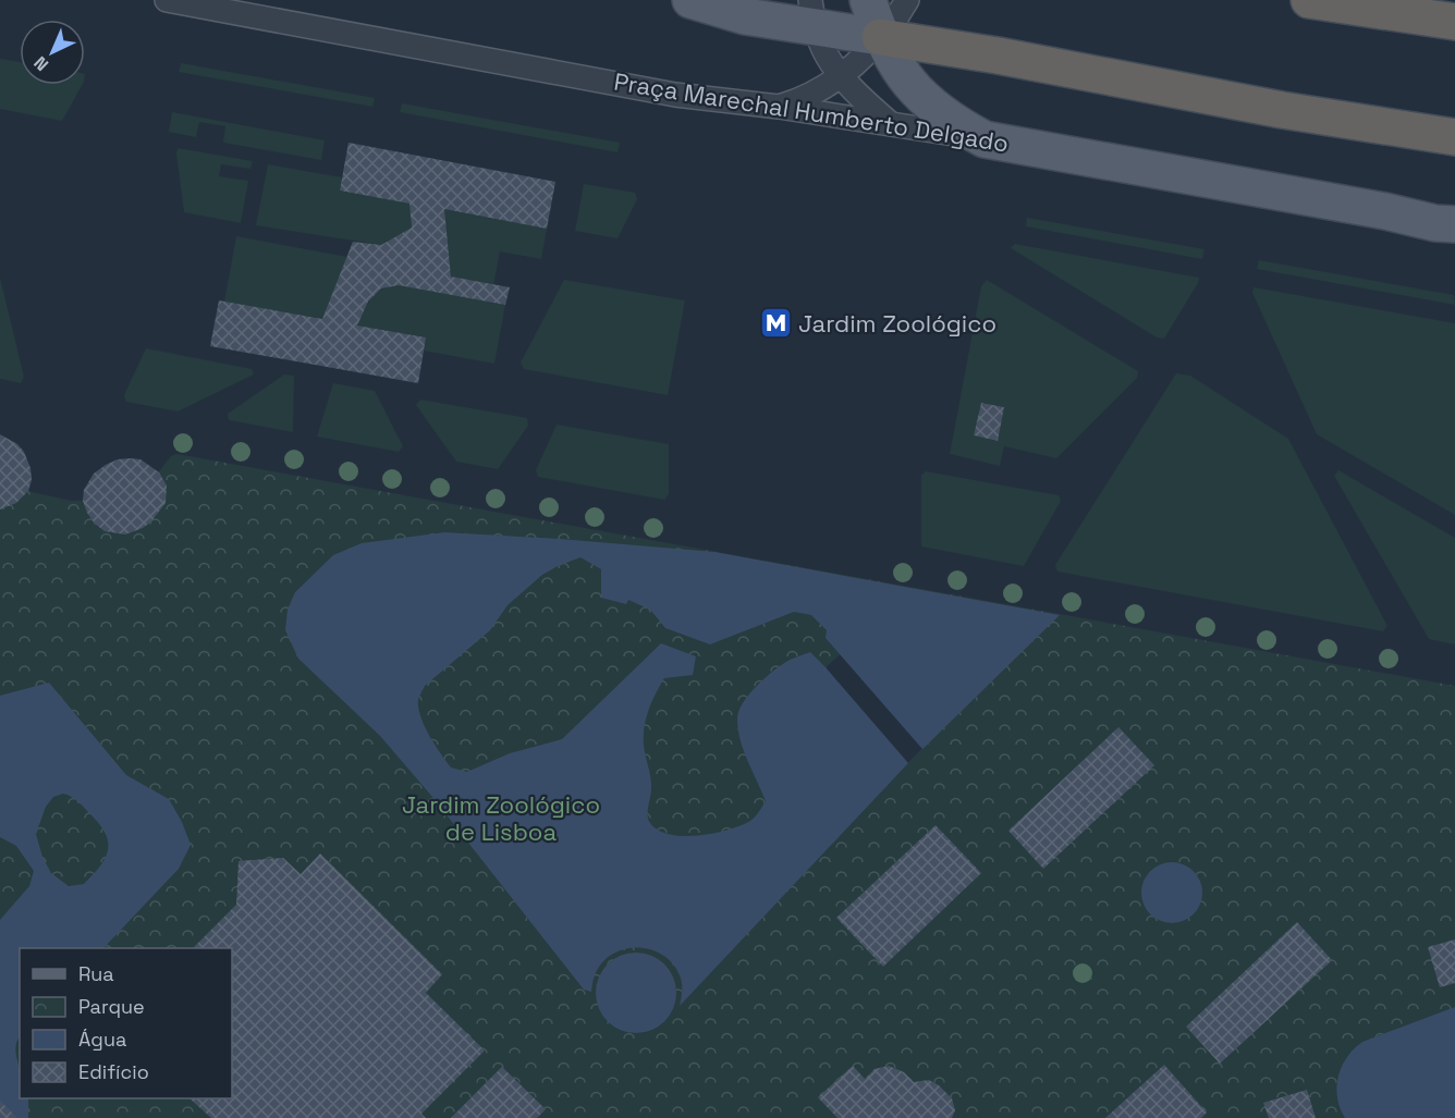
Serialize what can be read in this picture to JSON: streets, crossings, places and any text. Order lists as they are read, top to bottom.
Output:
{
  "streets": {
    "main road": ["Praça Marechal Humberto Delgado"]
  },
  "parks": ["Jardim Zoológico de Lisboa"],
  "places": {
    "metro station": ["Jardim Zoológico"]
  },
  "legend": [
    "Rua",
    "Parque",
    "Água",
    "Edifício"
  ],
  "north": "bottom left"
}
